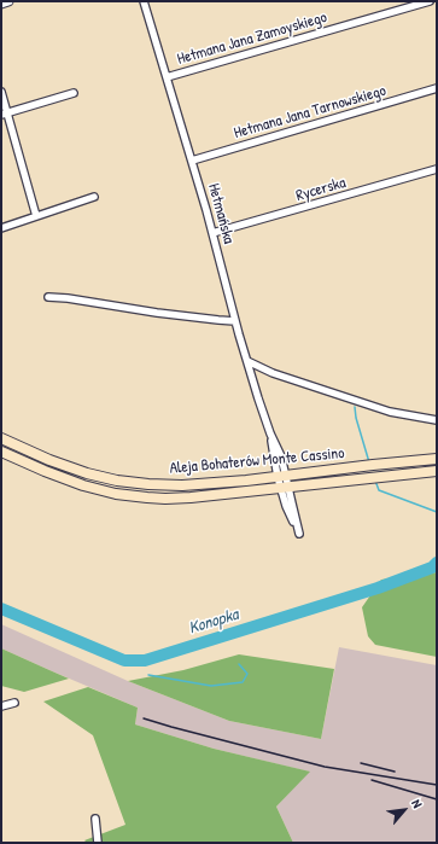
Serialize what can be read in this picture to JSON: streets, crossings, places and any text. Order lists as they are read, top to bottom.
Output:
{
  "streets": {
    "main road": ["Aleja Bohaterów Monte Cassino"],
    "street": [
      "Hetmana Jana Zamoyskiego",
      "Hetmana Jana Tarnowskiego",
      "Rycerska",
      "Hetmańska"
    ]
  },
  "crossings": [
    ["Hetmana Jana Zamoyskiego", "Hetmańska"],
    ["Hetmana Jana Tarnowskiego", "Hetmańska"],
    ["Rycerska", "Hetmańska"],
    ["Hetmańska", "Aleja Bohaterów Monte Cassino"]
  ],
  "water": ["Konopka"],
  "north": "top right"
}
